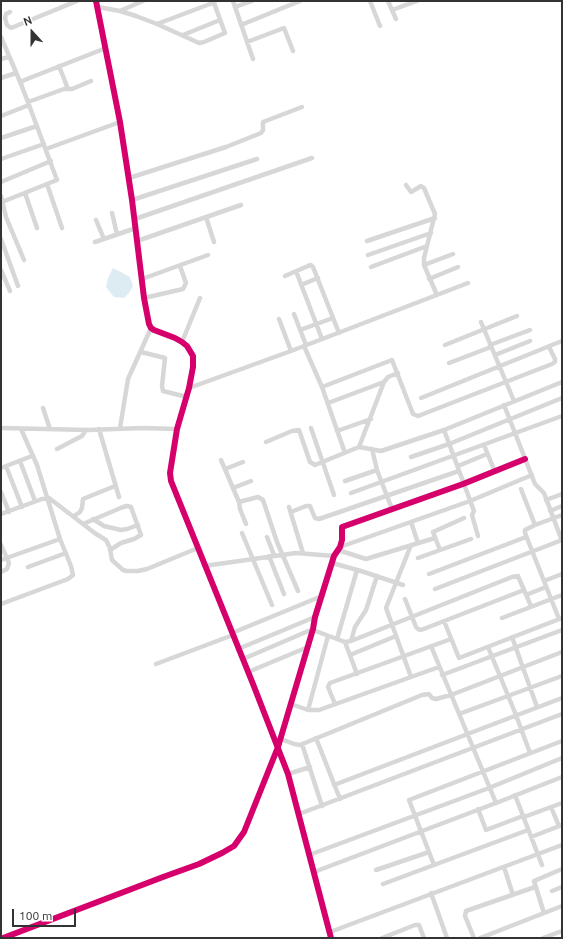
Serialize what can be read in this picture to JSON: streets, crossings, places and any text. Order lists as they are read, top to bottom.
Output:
{
  "scale_bar": "100 m",
  "north": "top"
}
